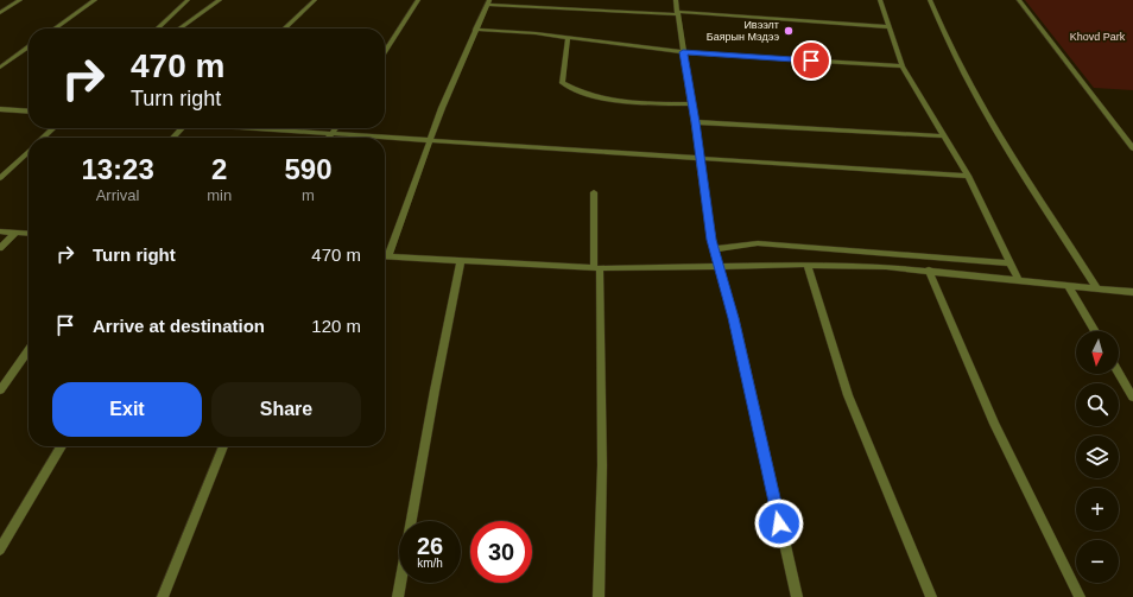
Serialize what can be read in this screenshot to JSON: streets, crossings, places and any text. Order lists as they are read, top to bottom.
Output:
{
  "parks": ["Khovd Park"],
  "places": ["Ивээлт Баярын Мэдээ"],
  "north": "bottom",
  "page": {
    "turn": ["470 m", "Turn right"],
    "eta": [
      "13:23",
      "Arrival",
      "2",
      "min",
      "590",
      "m"
    ],
    "list": [
      {
        "name": "Turn right",
        "value": "470 m"
      },
      {
        "name": "Arrive at destination",
        "value": "120 m"
      }
    ],
    "map_buttons": ["+", "−"],
    "buttons": ["Exit", "Share"],
    "speed": "26 km/h",
    "limit": "30"
  }
}
